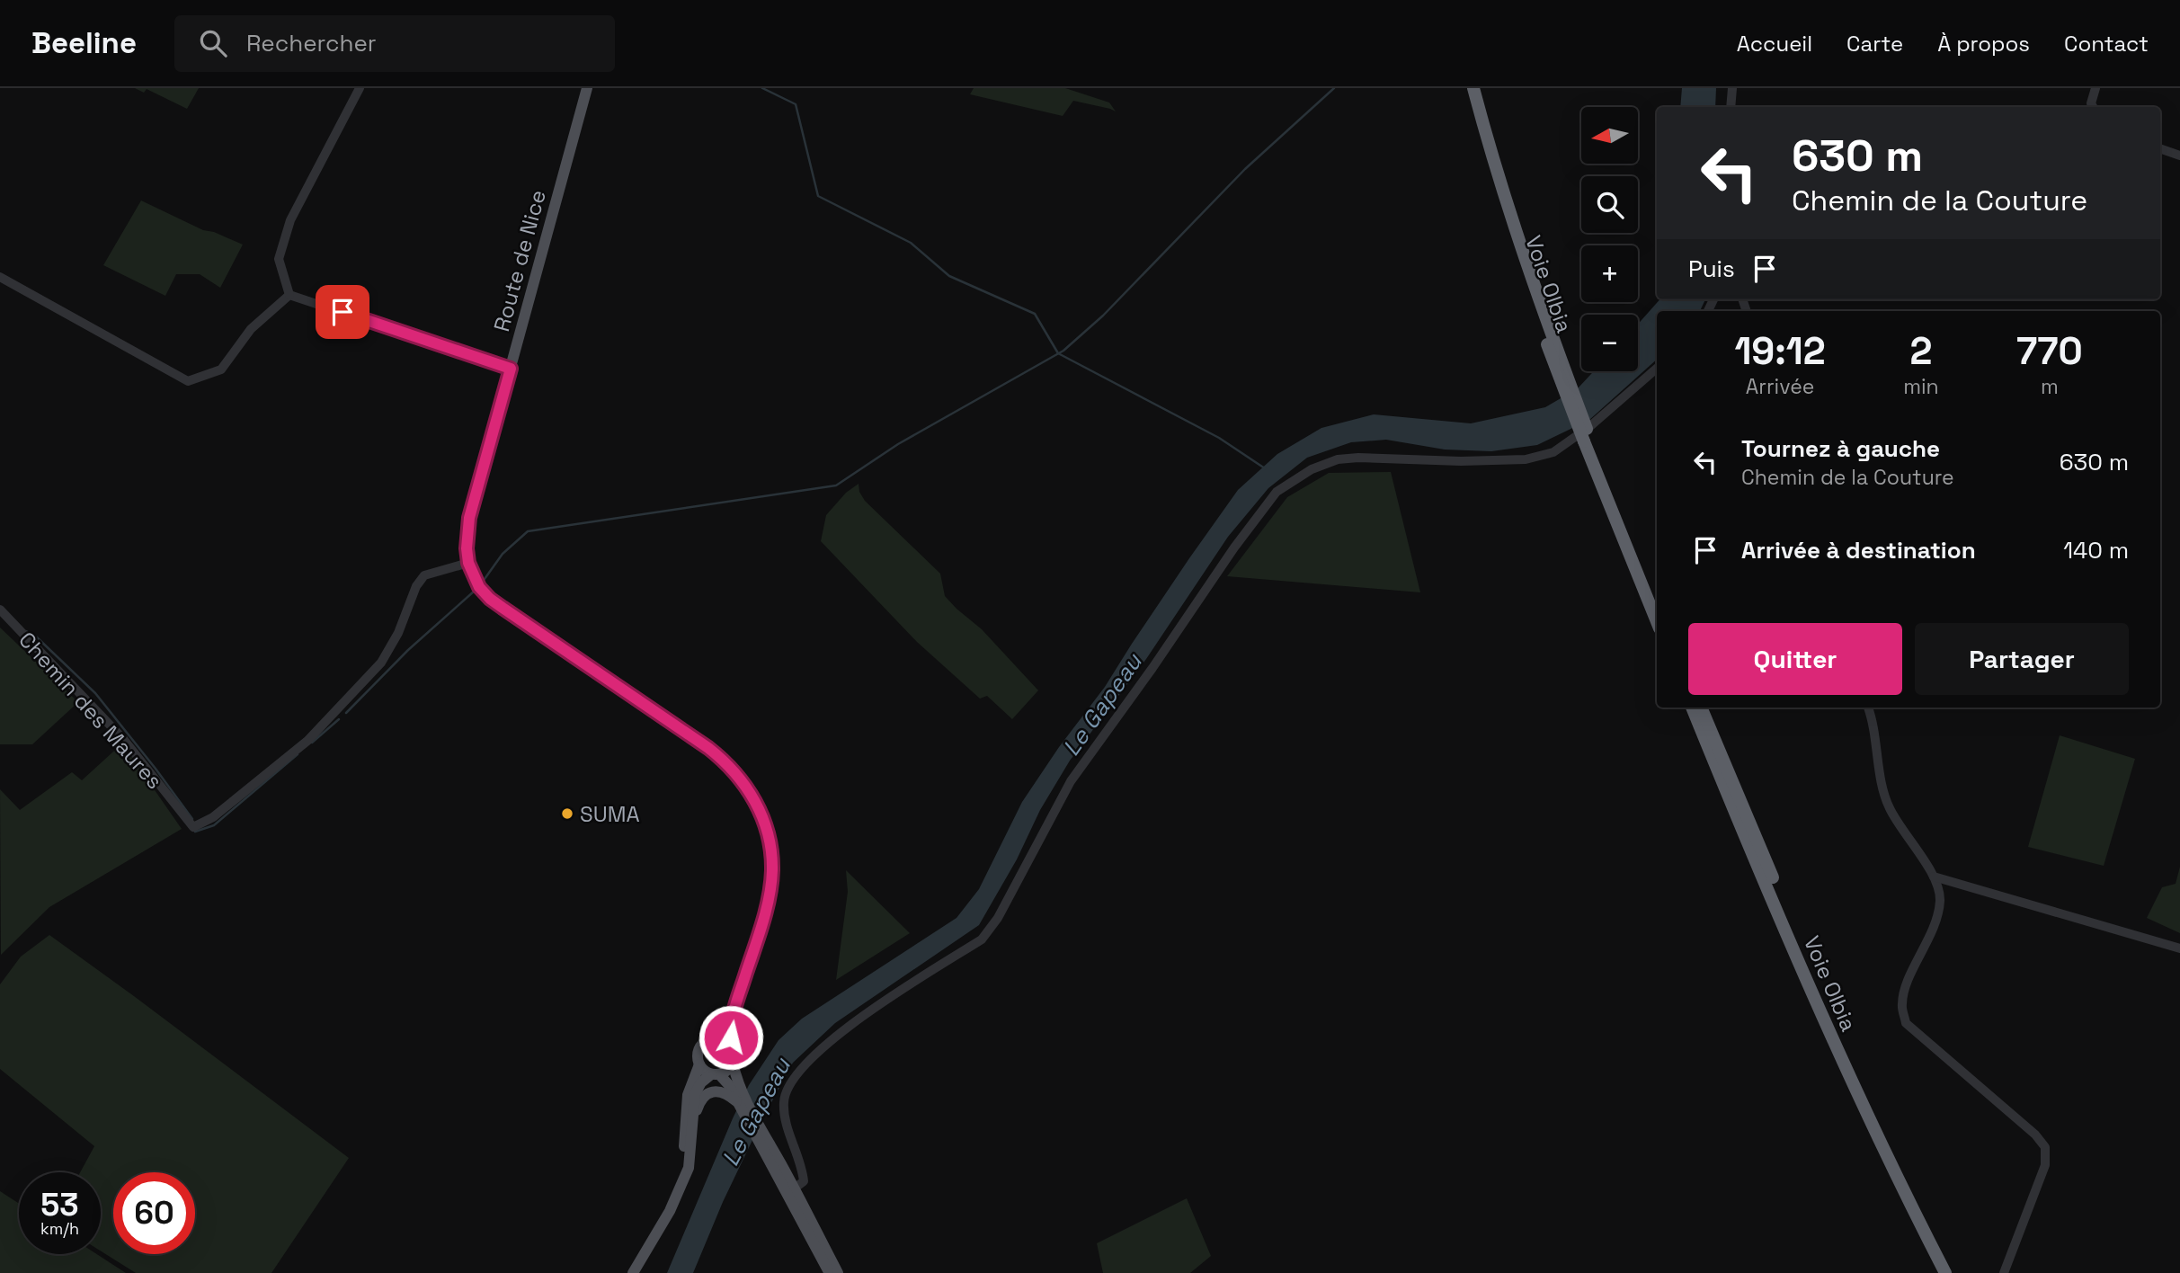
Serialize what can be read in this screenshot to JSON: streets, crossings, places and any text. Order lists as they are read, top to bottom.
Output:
{
  "streets": {
    "highway": ["Voie Olbia"],
    "main road": ["Route de Nice"],
    "street": ["Chemin des Maures"]
  },
  "crossings": [
    ["Route de Nice", "Chemin des Maures"]
  ],
  "water": ["Le Gapeau"],
  "places": ["SUMA"],
  "north": "left",
  "page": {
    "header": "Beeline",
    "search": "Rechercher",
    "nav": [
      "Accueil",
      "Carte",
      "À propos",
      "Contact"
    ],
    "map_buttons": ["+", "−"],
    "turn": ["630 m", "Chemin de la Couture"],
    "then": "Puis",
    "eta": [
      "19:12",
      "Arrivée",
      "2",
      "min",
      "770",
      "m"
    ],
    "list": [
      {
        "name": "Tournez à gauche",
        "note": "Chemin de la Couture",
        "value": "630 m"
      },
      {
        "name": "Arrivée à destination",
        "value": "140 m"
      }
    ],
    "buttons": ["Quitter", "Partager"],
    "speed": "53 km/h",
    "limit": "60"
  }
}
